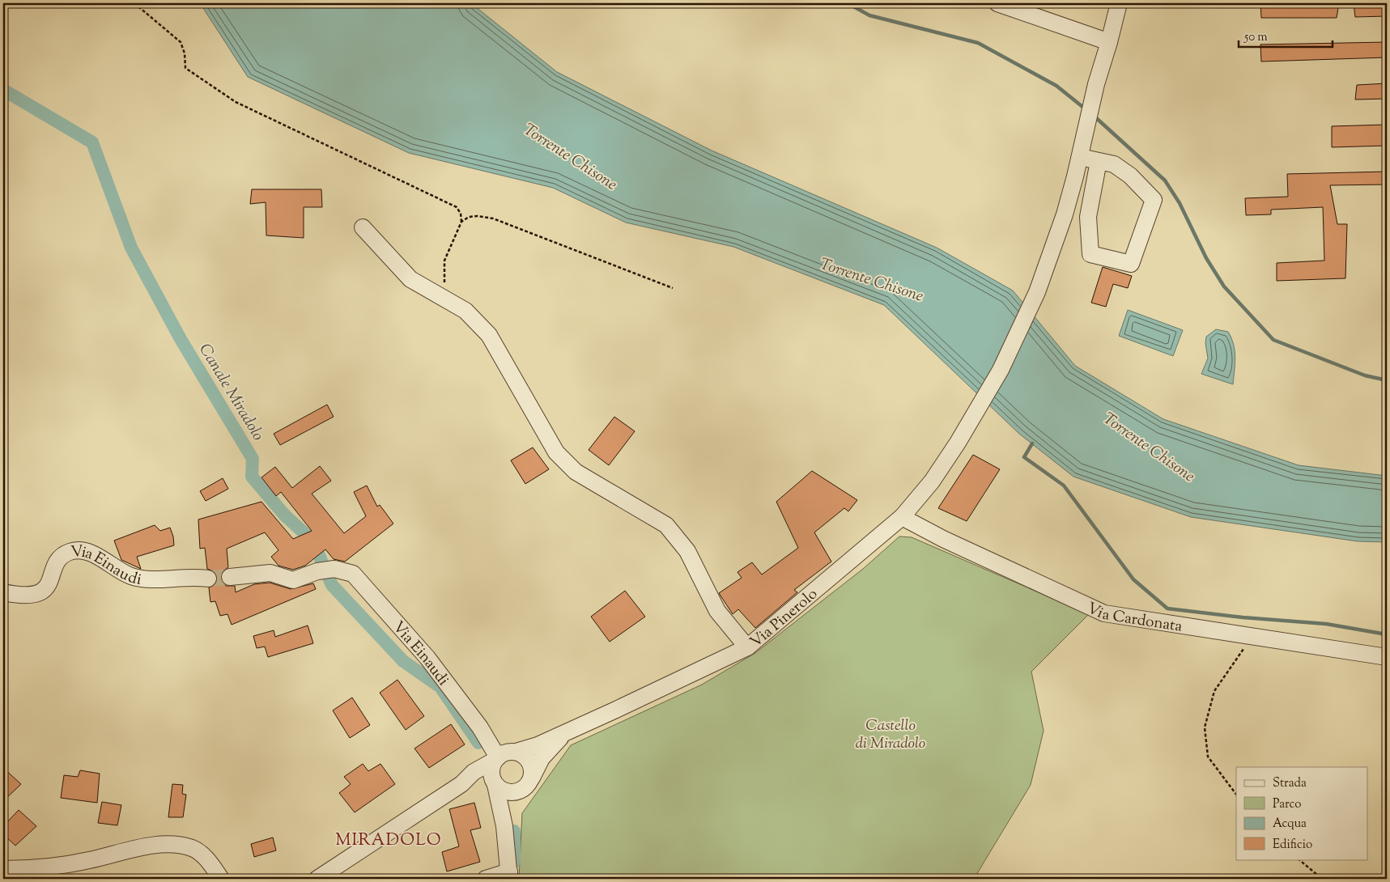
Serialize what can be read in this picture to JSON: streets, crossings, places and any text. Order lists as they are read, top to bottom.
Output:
{
  "streets": {
    "street": ["Via Einaudi", "Via Cardonata", "Via Pinerolo"]
  },
  "crossings": [
    ["Via Einaudi", "Via Pinerolo"],
    ["Via Cardonata", "Via Pinerolo"]
  ],
  "districts": ["MIRADOLO"],
  "water": ["Torrente Chisone", "Canale Miradolo"],
  "parks": ["Castello di Miradolo"],
  "legend": [
    "Strada",
    "Parco",
    "Acqua",
    "Edificio"
  ],
  "scale_bar": "50 m"
}
